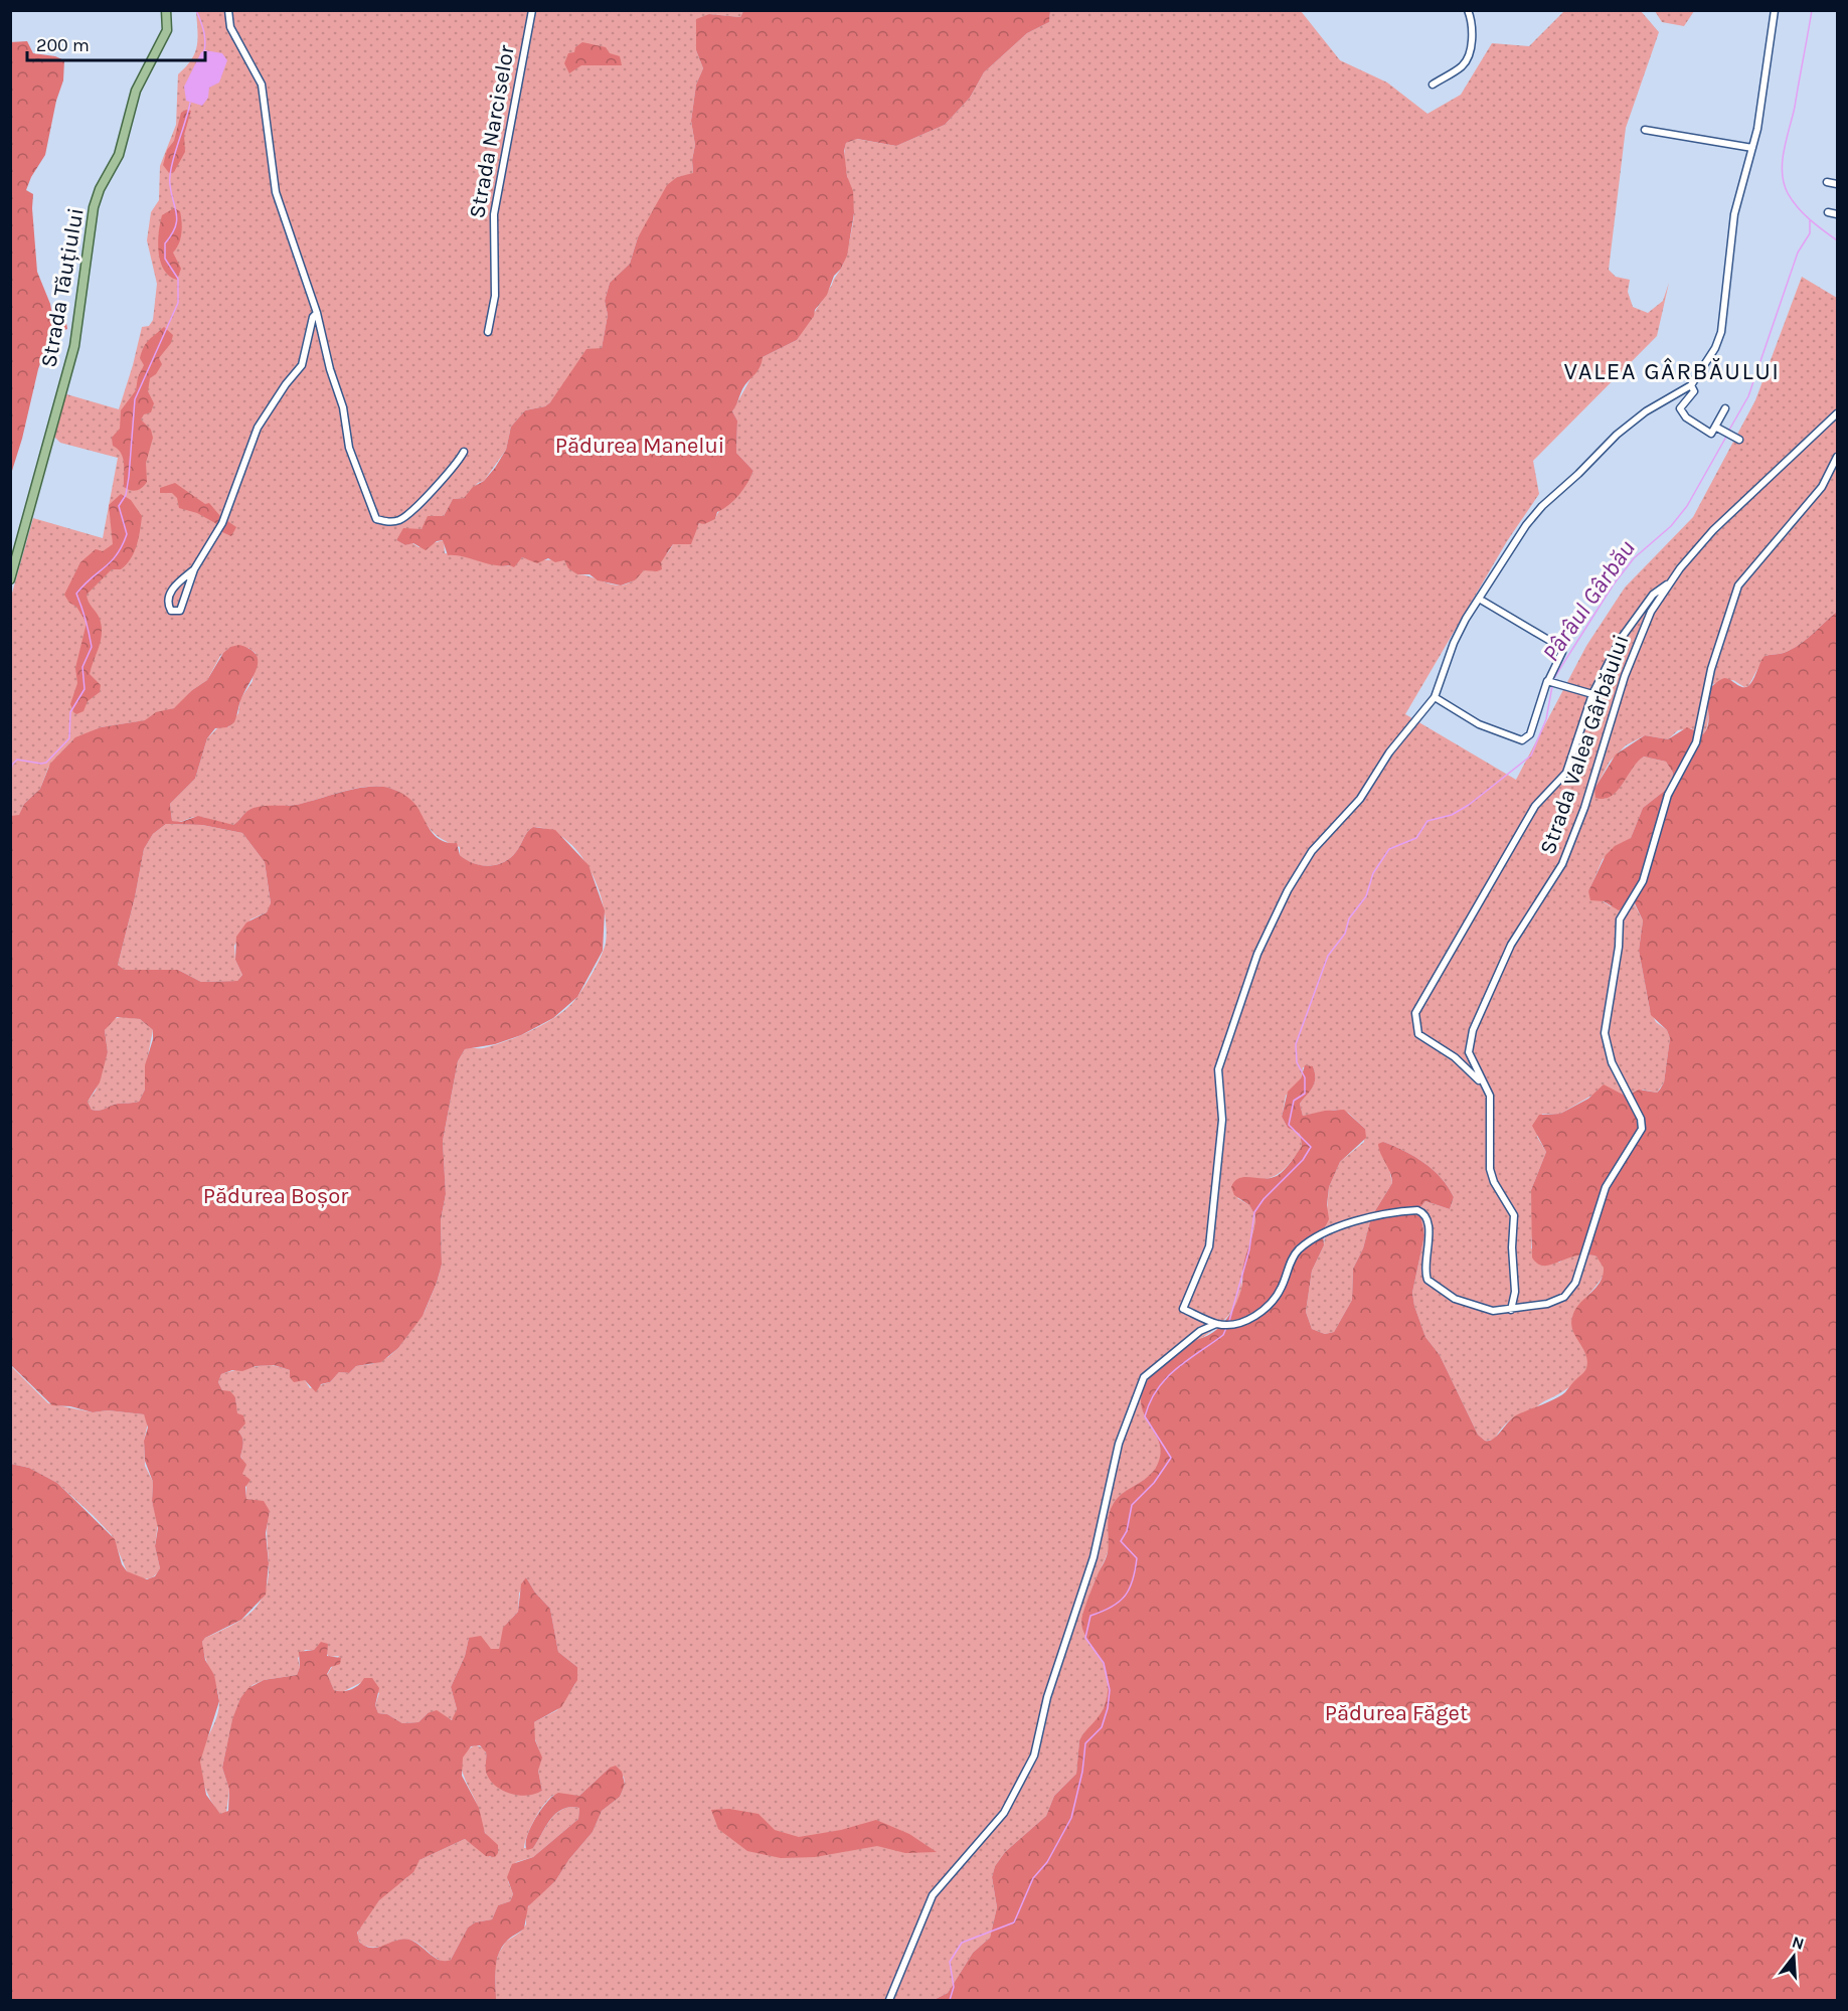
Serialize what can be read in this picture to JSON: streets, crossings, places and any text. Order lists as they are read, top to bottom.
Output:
{
  "streets": {
    "main road": ["Strada Tăuțiului"],
    "street": ["Strada Narciselor", "Strada Valea Gârbăului"]
  },
  "districts": ["VALEA GÂRBĂULUI"],
  "water": ["Pârâul Gârbău"],
  "parks": ["Pădurea Manelui", "Pădurea Boșor", "Pădurea Făget"],
  "scale_bar": "200 m",
  "north": "top"
}
